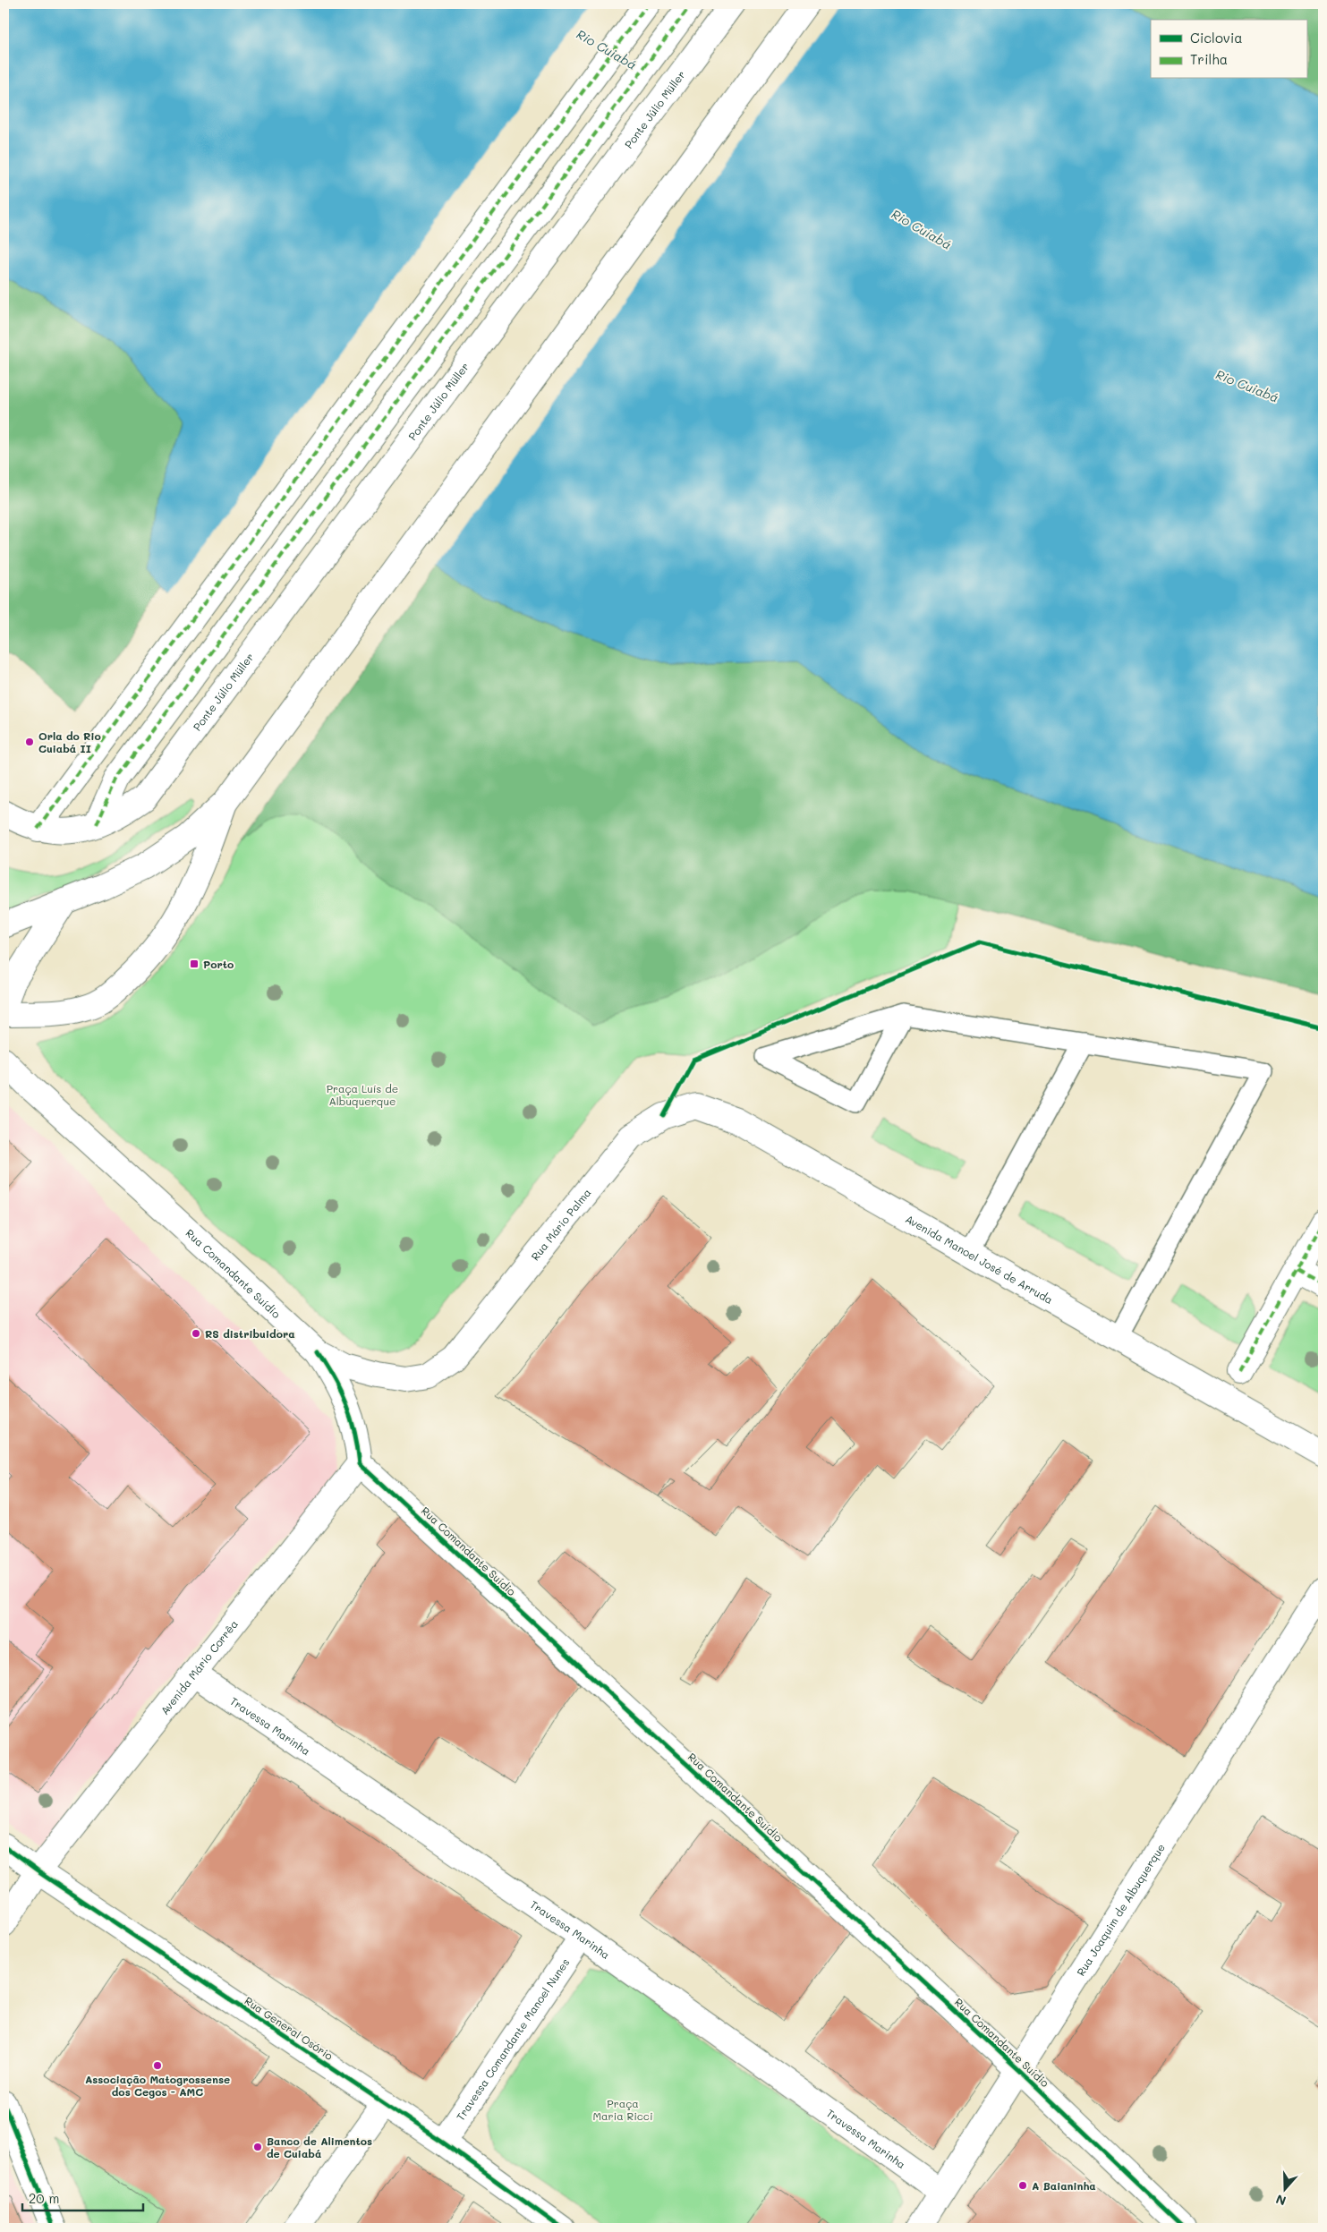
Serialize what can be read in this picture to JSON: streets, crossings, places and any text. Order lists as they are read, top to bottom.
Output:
{
  "streets": {
    "street": [
      "Ponte Júlio Müller",
      "Rua Mário Palma",
      "Avenida Manoel José de Arruda",
      "Rua Comandante Suídio",
      "Avenida Mário Corrêa",
      "Travessa Marinha",
      "Rua Joaquim de Albuquerque",
      "Rua General Osório",
      "Travessa Comandante Manoel Nunes"
    ]
  },
  "crossings": [
    ["Rua Mário Palma", "Avenida Manoel José de Arruda"],
    ["Rua Mário Palma", "Rua Comandante Suídio"],
    ["Rua Comandante Suídio", "Avenida Mário Corrêa"],
    ["Rua Comandante Suídio", "Rua Joaquim de Albuquerque"],
    ["Avenida Mário Corrêa", "Travessa Marinha"],
    ["Avenida Mário Corrêa", "Rua General Osório"],
    ["Travessa Marinha", "Rua Joaquim de Albuquerque"],
    ["Travessa Marinha", "Travessa Comandante Manoel Nunes"],
    ["Rua General Osório", "Travessa Comandante Manoel Nunes"]
  ],
  "water": ["Rio Cuiabá"],
  "parks": ["Praça Luís de Albuquerque", "Praça Maria Ricci"],
  "places": {
    "other": [
      "Orla do Rio Cuiabá II",
      "RS distribuidora",
      "Associação Matogrossense dos Cegos - AMC",
      "Banco de Alimentos de Cuiabá",
      "A Baianinha"
    ],
    "transit": ["Porto"]
  },
  "legend": ["Ciclovia", "Trilha"],
  "scale_bar": "20 m",
  "north": "bottom"
}
